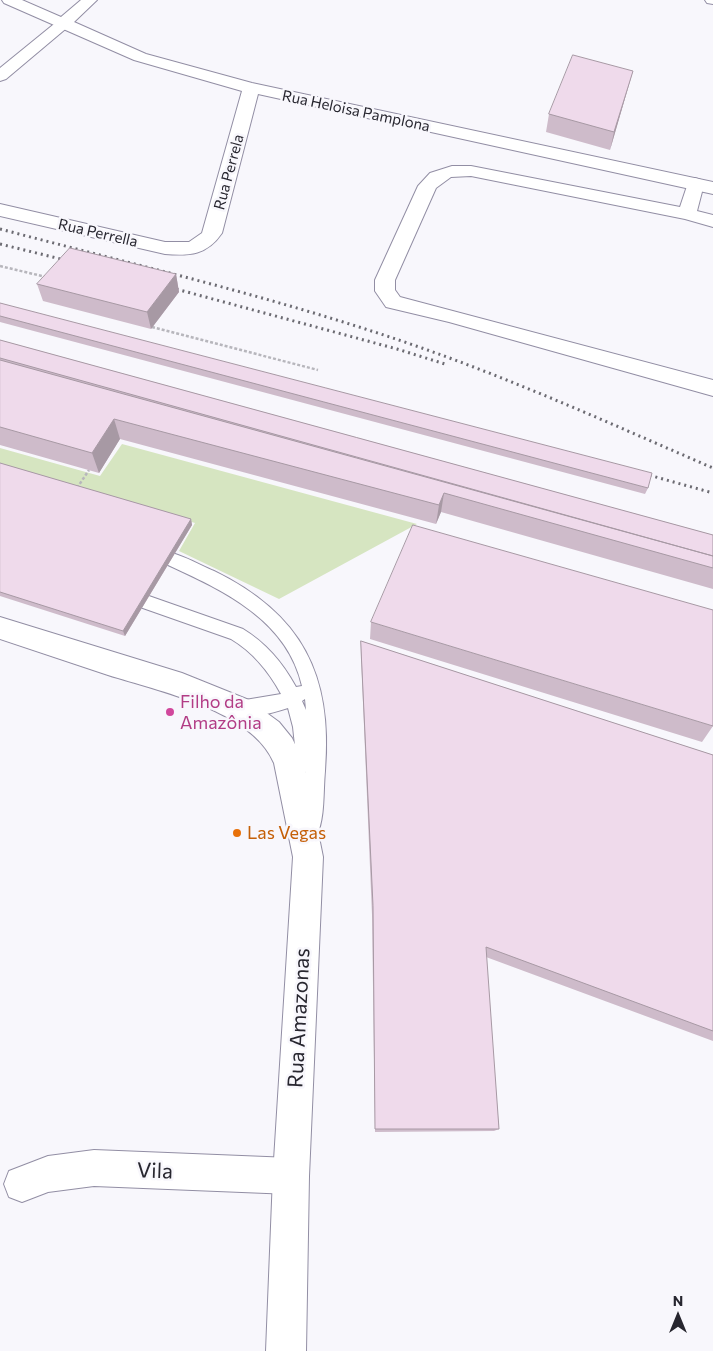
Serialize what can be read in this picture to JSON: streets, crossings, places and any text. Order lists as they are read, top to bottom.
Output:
{
  "streets": {
    "street": [
      "Rua Heloisa Pamplona",
      "Rua Perrela",
      "Rua Perrella",
      "Rua Amazonas",
      "Vila"
    ]
  },
  "crossings": [
    ["Rua Heloisa Pamplona", "Rua Perrela"],
    ["Rua Perrela", "Rua Perrella"],
    ["Rua Amazonas", "Vila"]
  ],
  "places": ["Filho da Amazônia", "Las Vegas"],
  "north": "top"
}
